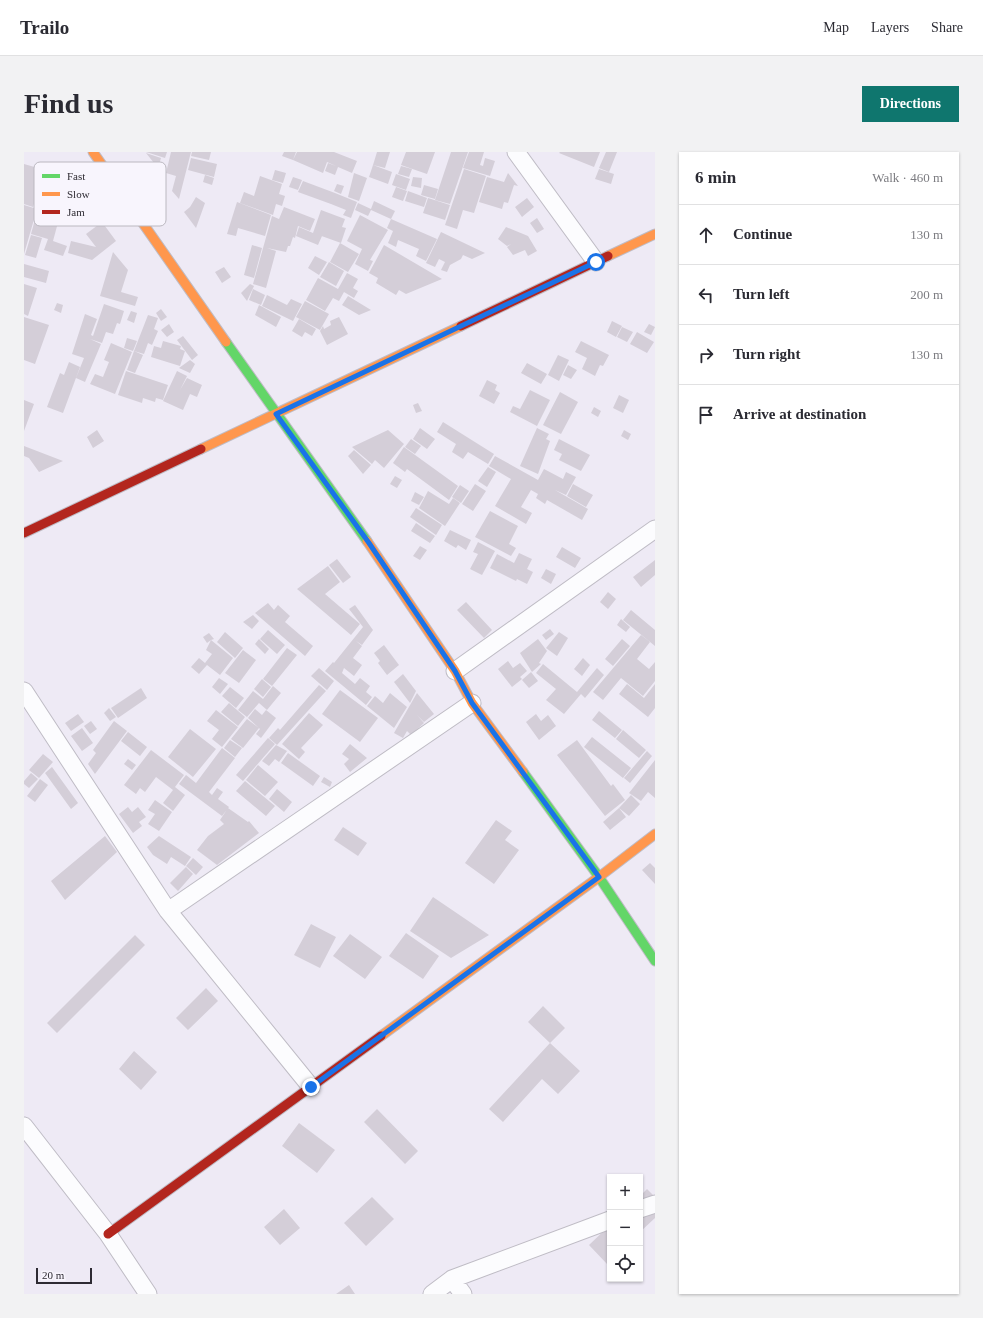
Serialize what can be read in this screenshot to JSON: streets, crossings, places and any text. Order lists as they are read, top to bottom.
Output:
{
  "legend": ["Fast", "Slow", "Jam"],
  "scale_bar": "20 m",
  "page": {
    "header": "Trailo",
    "nav": ["Map", "Layers", "Share"],
    "buttons": "Directions",
    "title": "Find us",
    "heading": ["6 min", "Walk · 460 m"],
    "list": [
      ["Continue", "130 m"],
      ["Turn left", "200 m"],
      ["Turn right", "130 m"],
      "Arrive at destination"
    ],
    "map_buttons": ["+", "−"],
    "scale": "20 m"
  }
}
